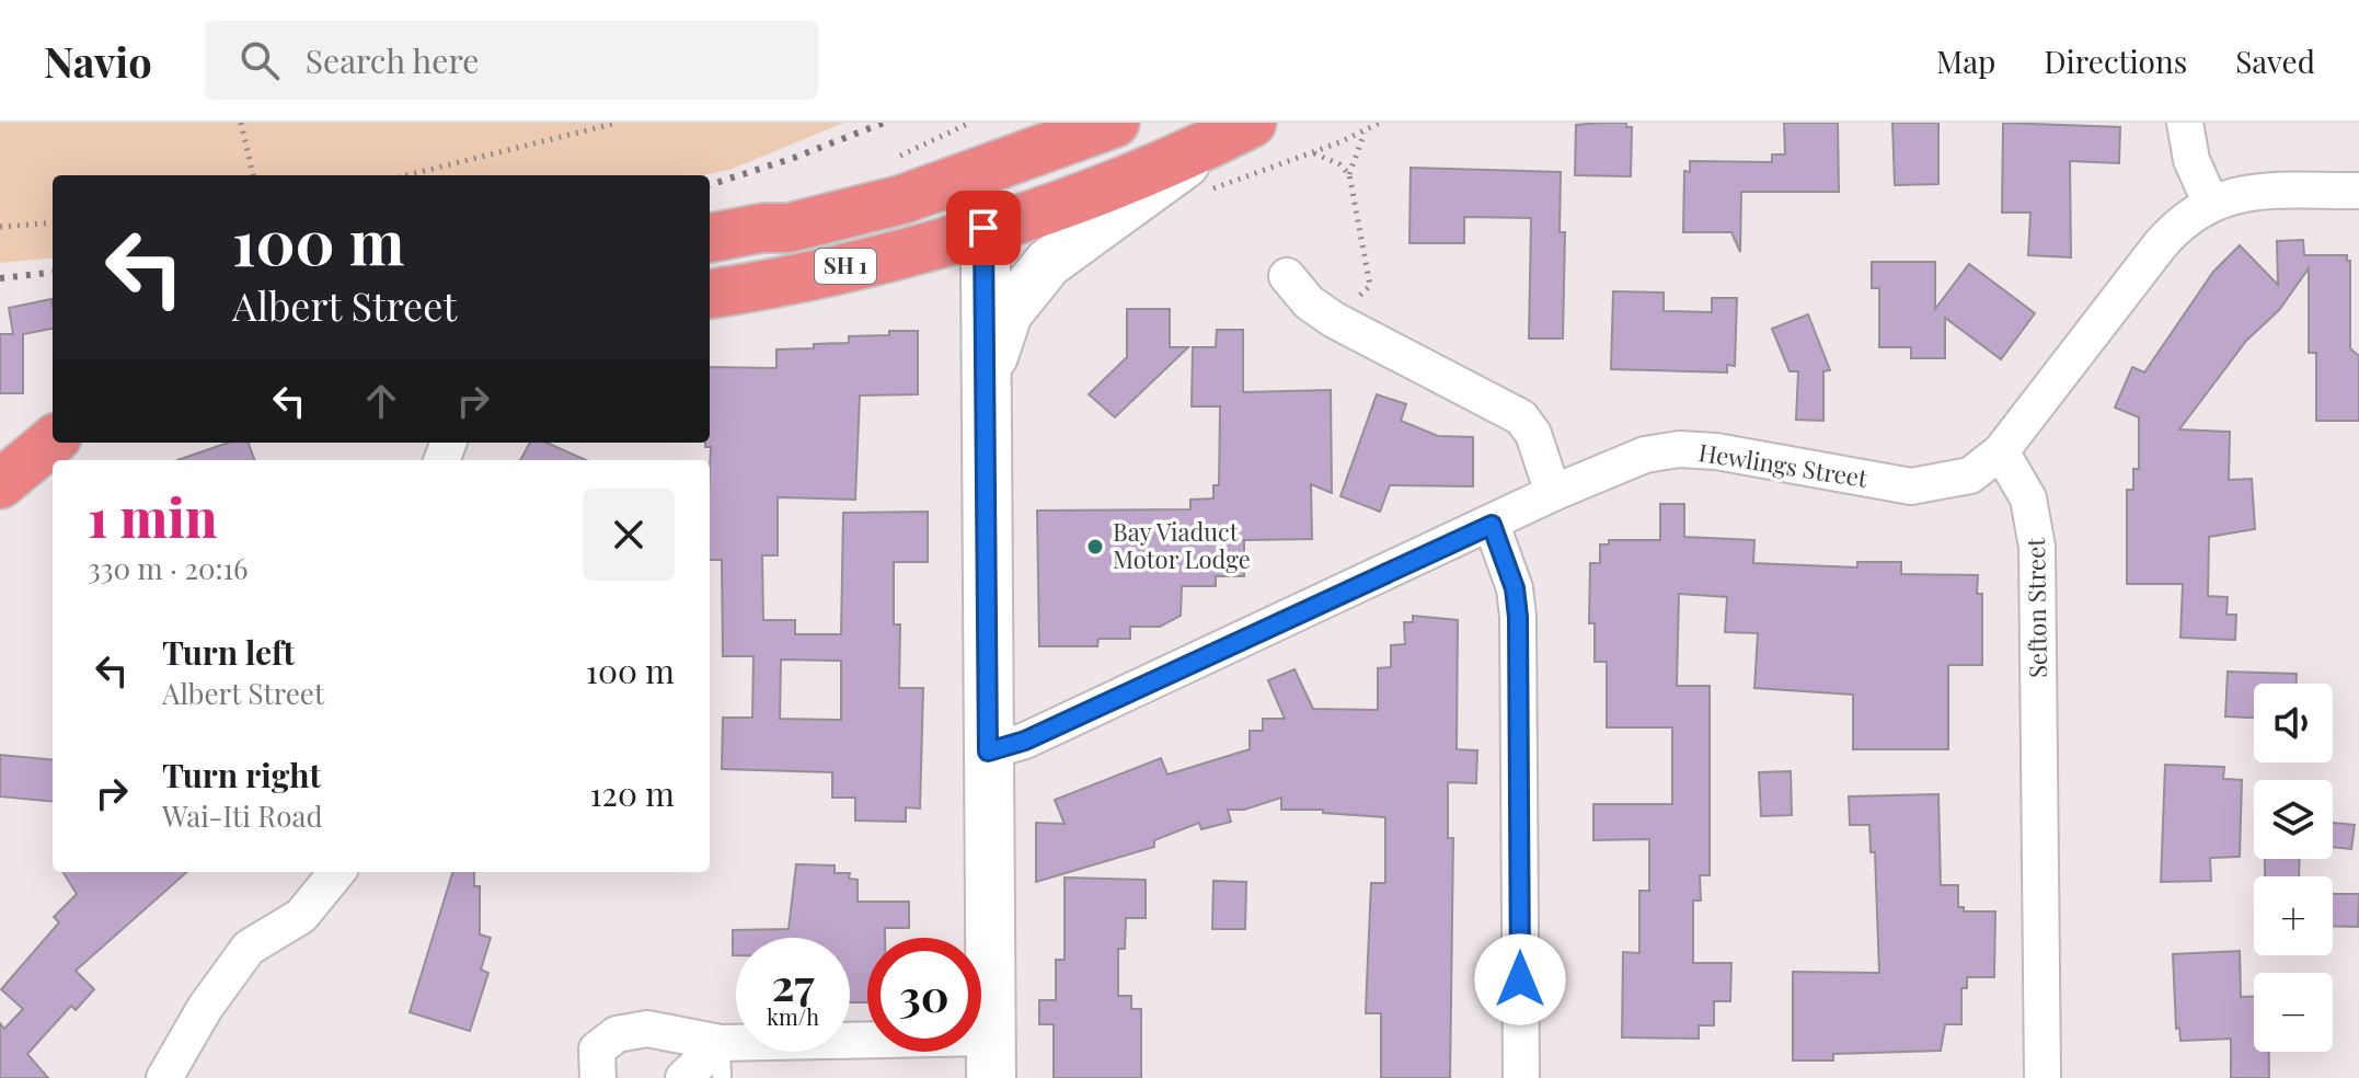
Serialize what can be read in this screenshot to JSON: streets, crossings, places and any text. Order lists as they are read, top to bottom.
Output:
{
  "streets": {
    "highway": ["SH 1"],
    "street": ["Hewlings Street", "Sefton Street"]
  },
  "crossings": [
    ["Hewlings Street", "Sefton Street"]
  ],
  "places": ["Bay Viaduct Motor Lodge"],
  "page": {
    "header": "Navio",
    "search": "Search here",
    "nav": ["Map", "Directions", "Saved"],
    "turn": ["100 m", "Albert Street"],
    "heading": ["1 min", "330 m · 20:16"],
    "list": [
      {
        "name": "Turn left",
        "note": "Albert Street",
        "value": "100 m"
      },
      {
        "name": "Turn right",
        "note": "Wai-Iti Road",
        "value": "120 m"
      }
    ],
    "map_buttons": ["+", "−"],
    "speed": "27 km/h",
    "limit": "30"
  }
}
